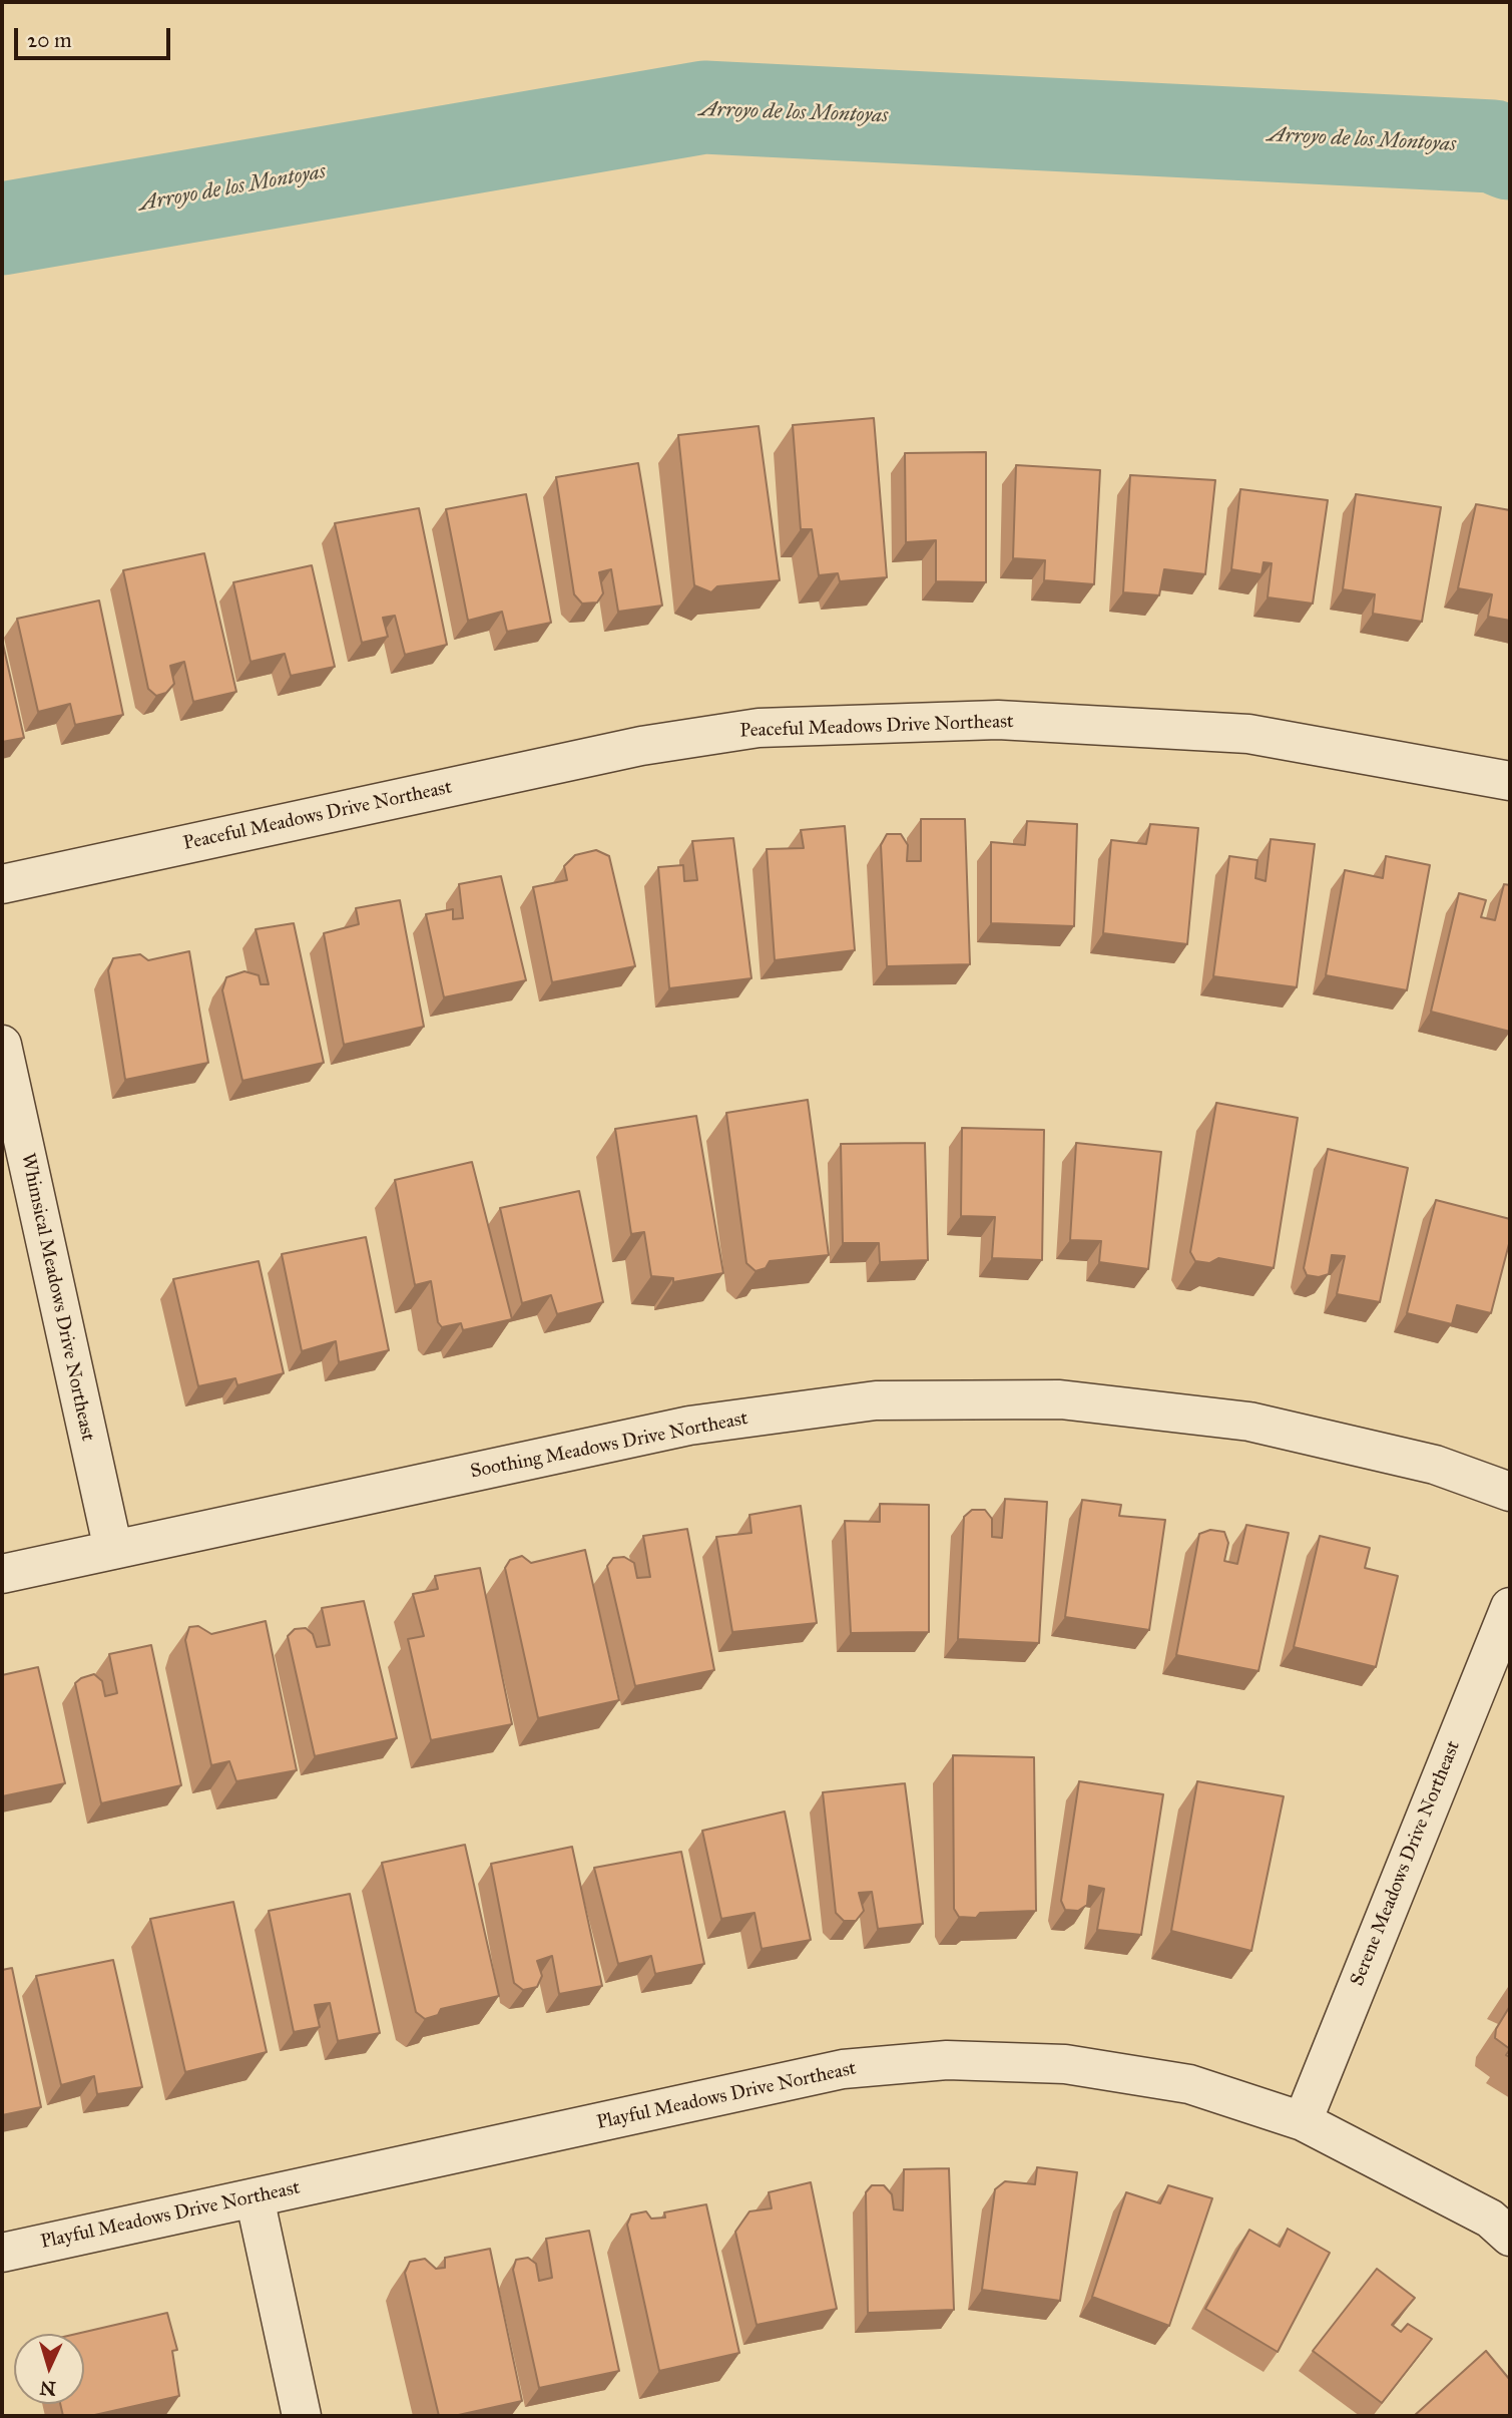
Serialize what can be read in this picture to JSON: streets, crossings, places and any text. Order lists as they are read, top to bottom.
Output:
{
  "streets": {
    "street": [
      "Peaceful Meadows Drive Northeast",
      "Whimsical Meadows Drive Northeast",
      "Soothing Meadows Drive Northeast",
      "Serene Meadows Drive Northeast",
      "Playful Meadows Drive Northeast"
    ]
  },
  "crossings": [
    ["Whimsical Meadows Drive Northeast", "Soothing Meadows Drive Northeast"],
    ["Serene Meadows Drive Northeast", "Playful Meadows Drive Northeast"]
  ],
  "water": ["Arroyo de los Montoyas"],
  "scale_bar": "20 m",
  "north": "bottom"
}
